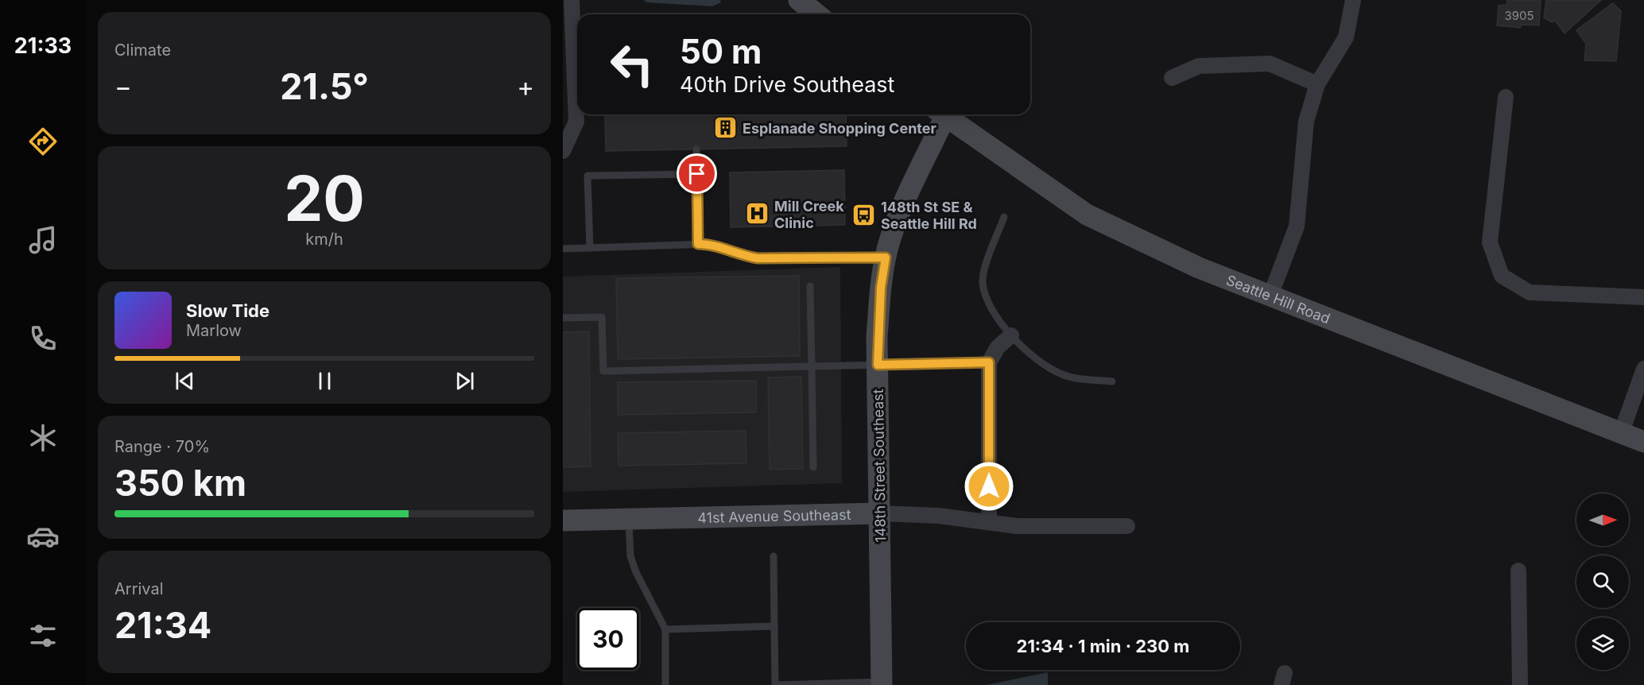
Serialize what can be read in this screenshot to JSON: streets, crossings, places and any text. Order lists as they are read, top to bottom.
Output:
{
  "streets": {
    "street": ["Seattle Hill Road", "148th Street Southeast", "41st Avenue Southeast"]
  },
  "crossings": [
    ["148th Street Southeast", "41st Avenue Southeast"]
  ],
  "places": {
    "building": ["Esplanade Shopping Center"],
    "hospital": ["Mill Creek Clinic"],
    "bus stop": ["148th St SE & Seattle Hill Rd"]
  },
  "house_numbers": ["3905"],
  "north": "right",
  "page": {
    "tabs": "21:33",
    "tile": [
      "Climate",
      ["20", "km/h"],
      ["Range · 70%", "350 km"],
      ["Arrival", "21:34"]
    ],
    "turn": ["50 m", "40th Drive Southeast"],
    "heat": ["−", "21.5°", "+"],
    "song": ["Slow Tide", "Marlow"],
    "limit": "30",
    "trip": "21:34 · 1 min · 230 m"
  }
}
